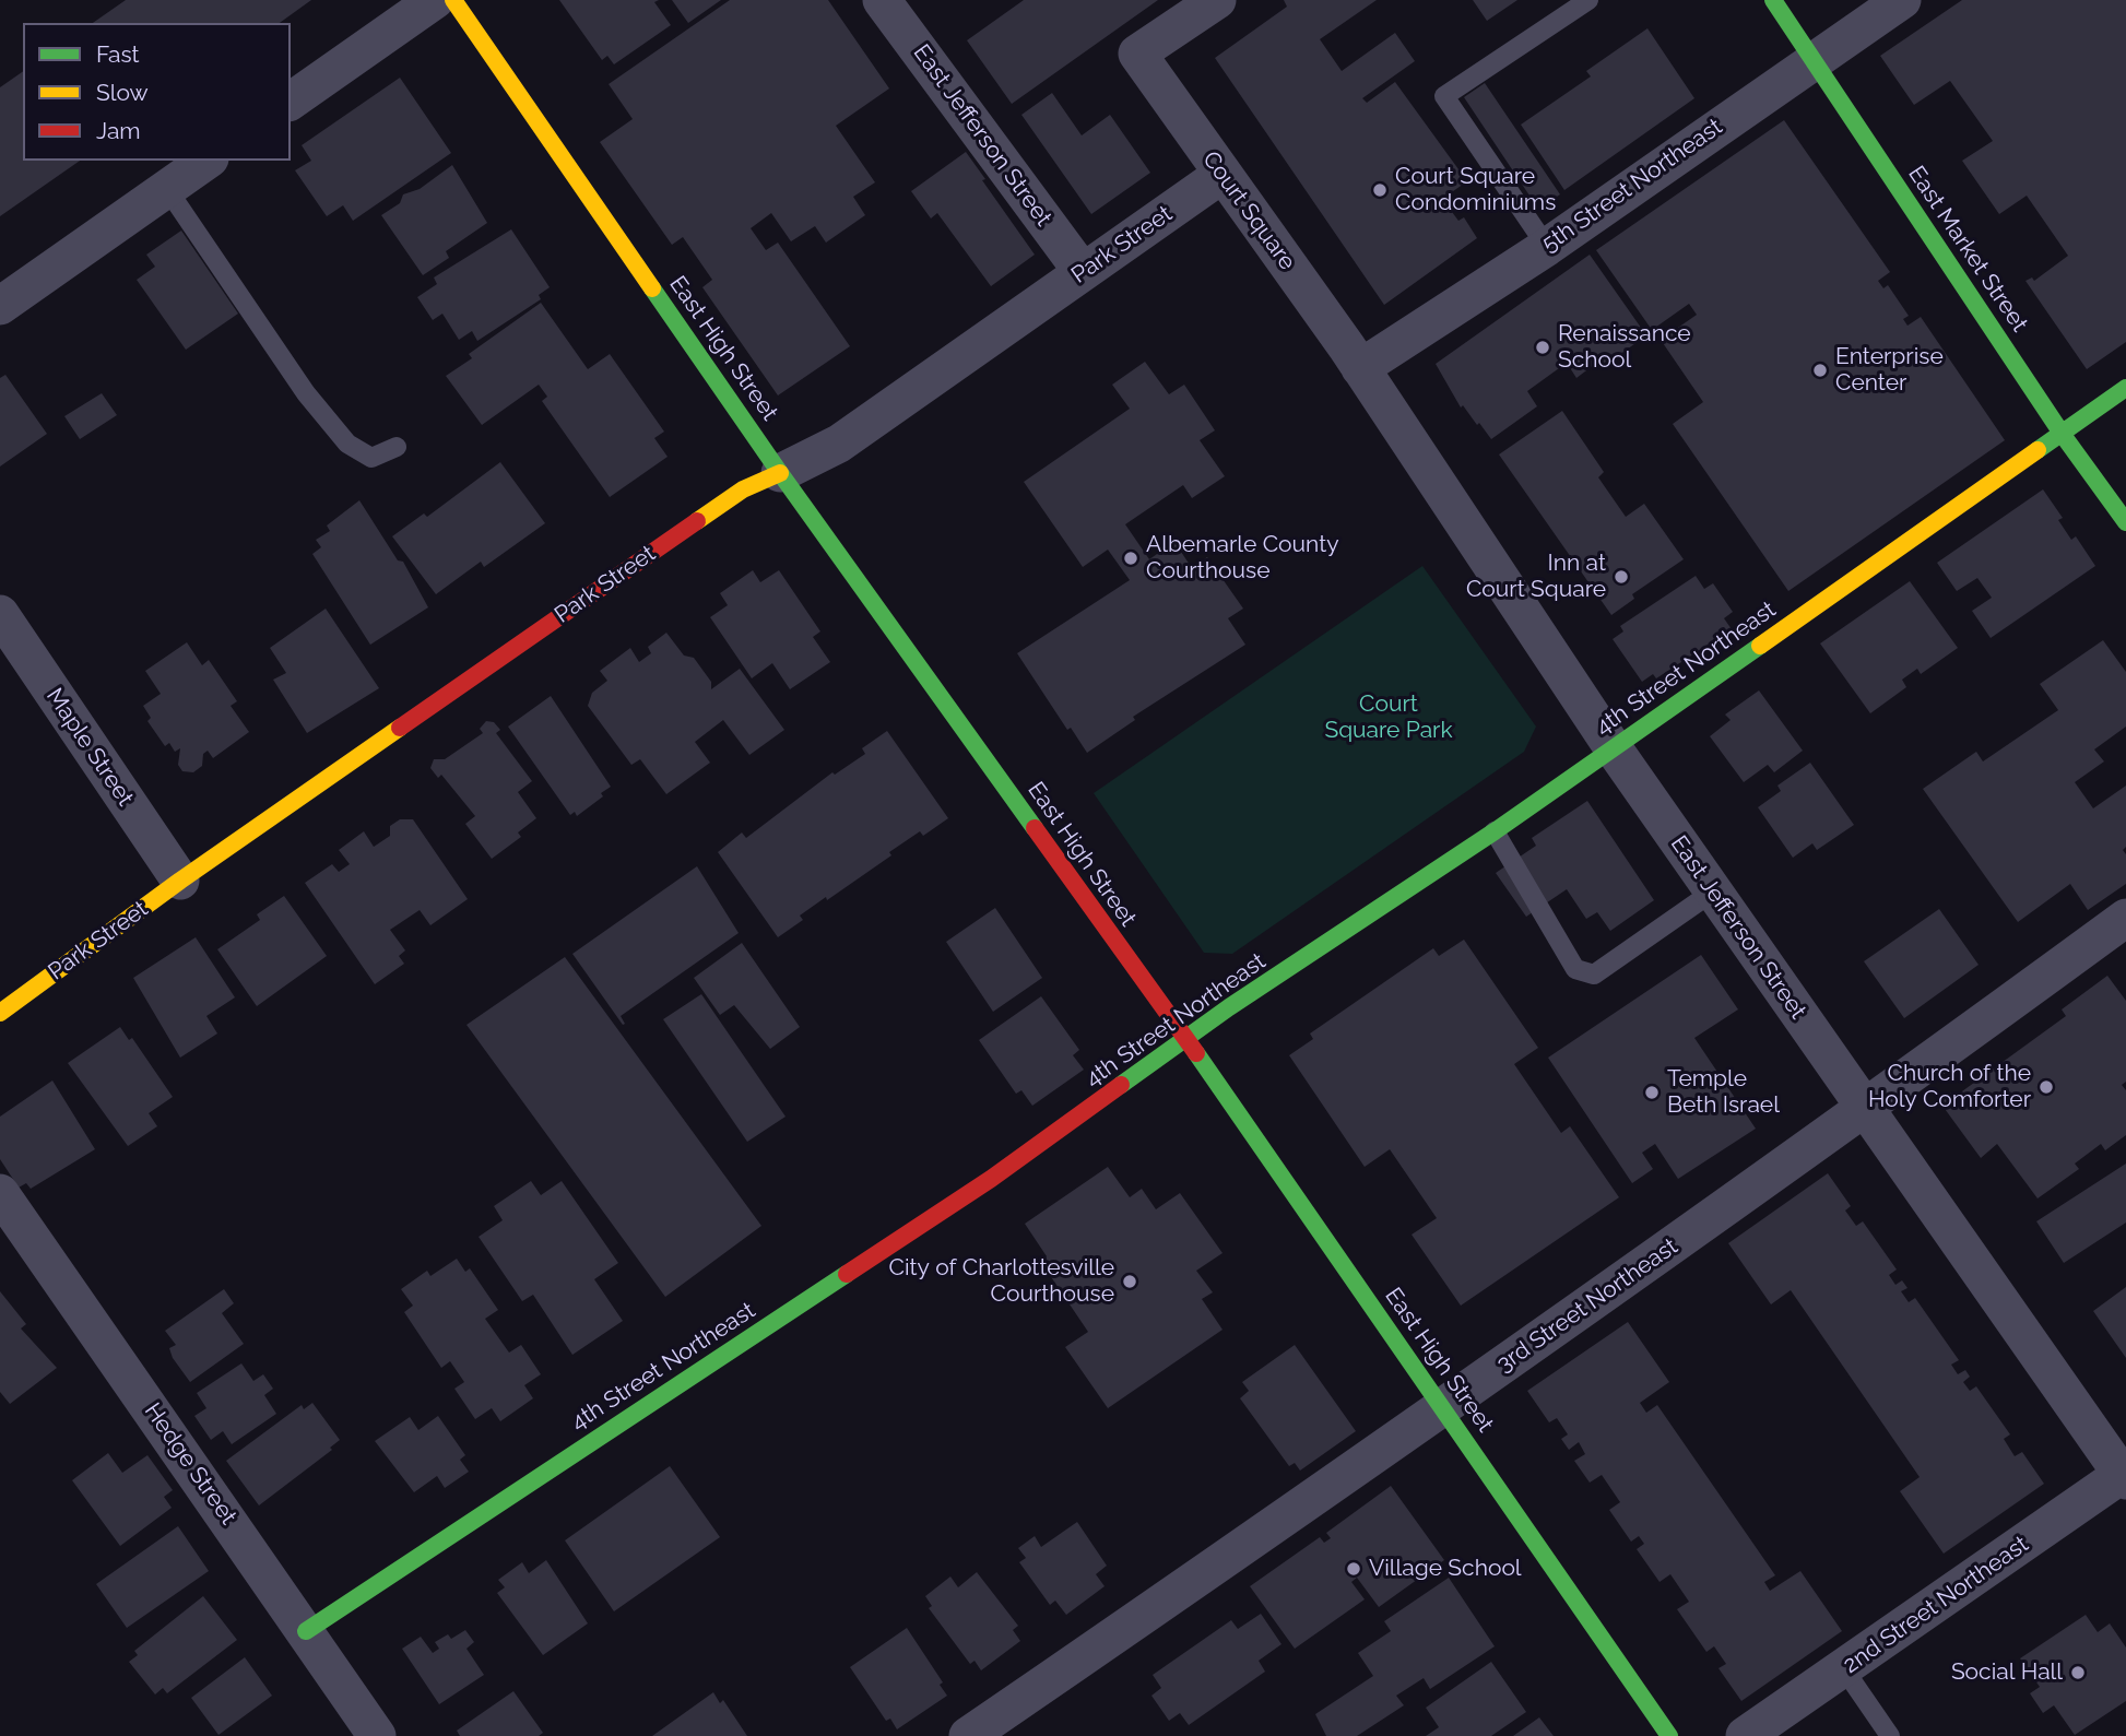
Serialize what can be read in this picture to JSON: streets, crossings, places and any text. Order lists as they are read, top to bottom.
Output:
{
  "streets": {
    "street": [
      "East Jefferson Street",
      "5th Street Northeast",
      "Court Square",
      "Park Street",
      "East Market Street",
      "East High Street",
      "4th Street Northeast",
      "Maple Street",
      "3rd Street Northeast",
      "Hedge Street",
      "2nd Street Northeast"
    ]
  },
  "crossings": [
    ["East Jefferson Street", "5th Street Northeast"],
    ["East Jefferson Street", "Court Square"],
    ["East Jefferson Street", "Park Street"],
    ["East Jefferson Street", "4th Street Northeast"],
    ["East Jefferson Street", "3rd Street Northeast"],
    ["East Jefferson Street", "2nd Street Northeast"],
    ["5th Street Northeast", "Court Square"],
    ["5th Street Northeast", "East Market Street"],
    ["Court Square", "Park Street"],
    ["Park Street", "East High Street"],
    ["Park Street", "Maple Street"],
    ["East Market Street", "4th Street Northeast"],
    ["East High Street", "4th Street Northeast"],
    ["East High Street", "3rd Street Northeast"],
    ["4th Street Northeast", "Hedge Street"]
  ],
  "parks": ["Court Square Park"],
  "places": [
    "Court Square Condominiums",
    "Renaissance School",
    "Enterprise Center",
    "Albemarle County Courthouse",
    "Inn at Court Square",
    "Church of the Holy Comforter",
    "Temple Beth Israel",
    "City of Charlottesville Courthouse",
    "Village School",
    "Social Hall"
  ],
  "legend": ["Fast", "Slow", "Jam"]
}
